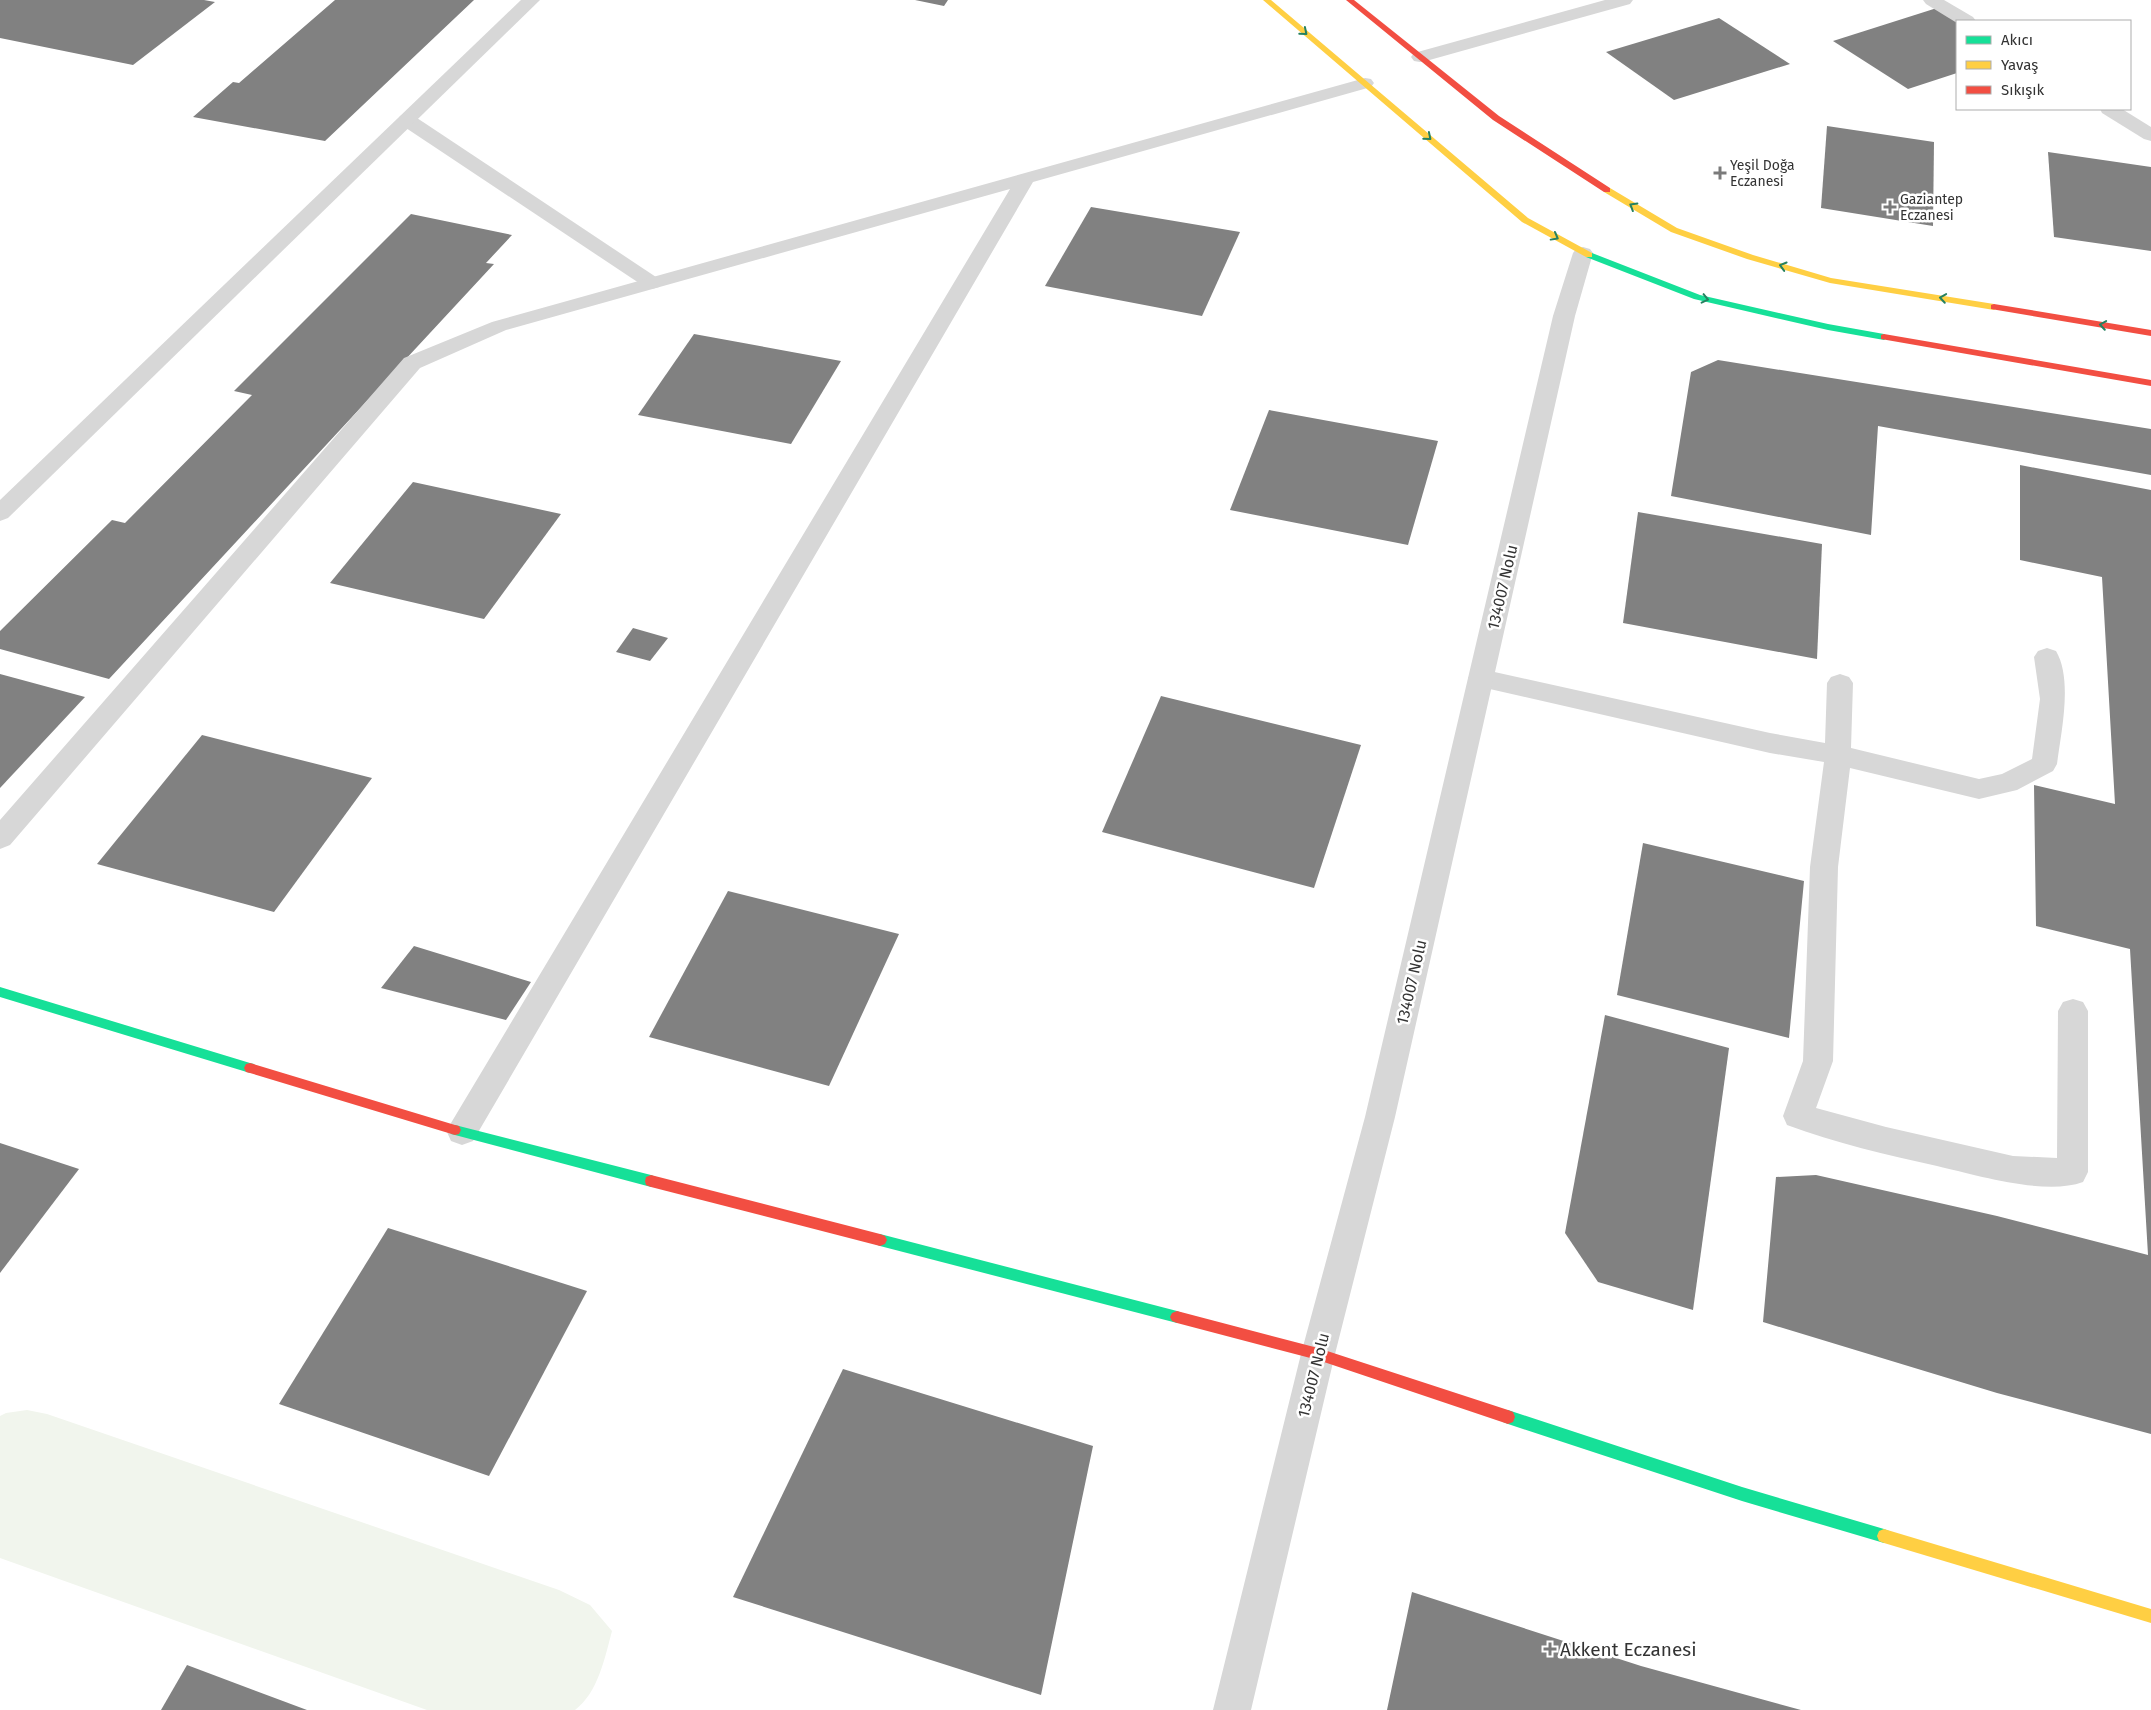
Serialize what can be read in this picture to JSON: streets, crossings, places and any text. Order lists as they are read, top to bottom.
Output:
{
  "streets": {
    "street": ["134007 Nolu"]
  },
  "places": {
    "health": ["Yeşil Doğa Eczanesi", "Gaziantep Eczanesi", "Akkent Eczanesi"]
  },
  "legend": ["Akıcı", "Yavaş", "Sıkışık"]
}
